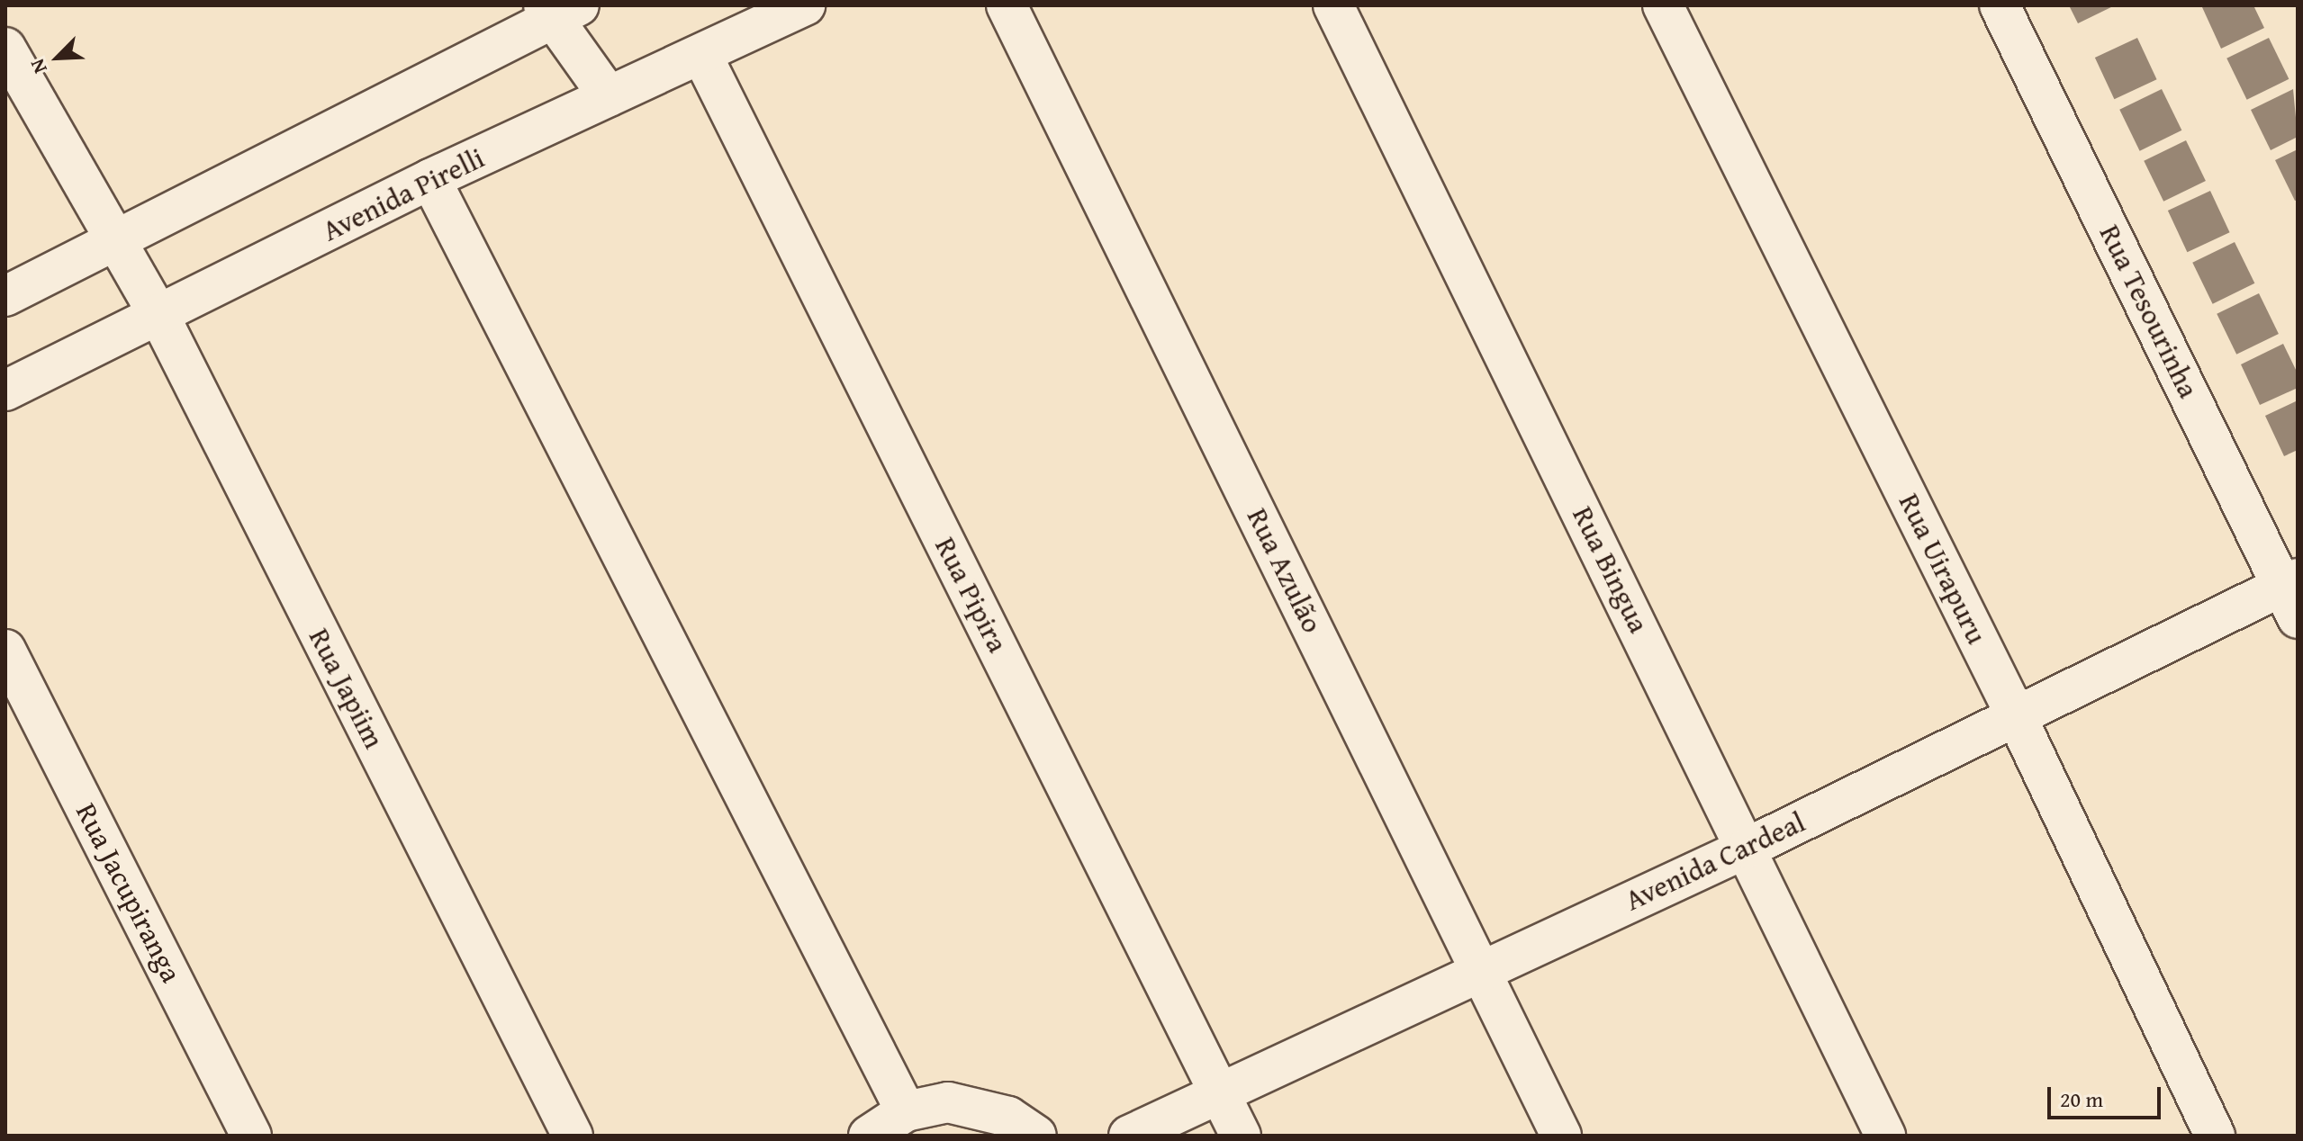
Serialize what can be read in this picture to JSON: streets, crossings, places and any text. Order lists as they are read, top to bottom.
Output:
{
  "streets": {
    "street": [
      "Avenida Pirelli",
      "Rua Tesourinha",
      "Rua Uirapuru",
      "Rua Bingua",
      "Rua Azulão",
      "Rua Pipira",
      "Rua Japiim",
      "Avenida Cardeal",
      "Rua Jacupiranga"
    ]
  },
  "crossings": [
    ["Avenida Pirelli", "Rua Pipira"],
    ["Avenida Pirelli", "Rua Japiim"],
    ["Rua Tesourinha", "Avenida Cardeal"],
    ["Rua Uirapuru", "Avenida Cardeal"],
    ["Rua Bingua", "Avenida Cardeal"],
    ["Rua Azulão", "Avenida Cardeal"],
    ["Rua Pipira", "Avenida Cardeal"]
  ],
  "scale_bar": "20 m",
  "north": "bottom left"
}
